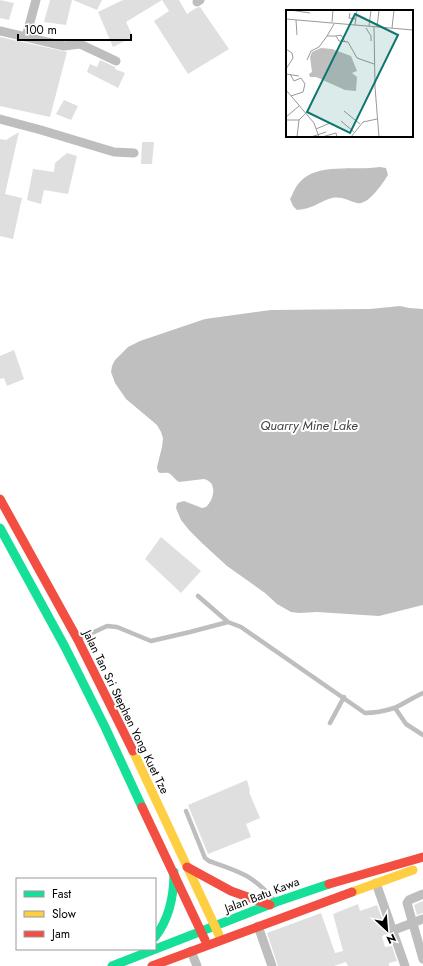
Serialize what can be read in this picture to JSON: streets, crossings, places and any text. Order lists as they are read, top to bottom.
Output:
{
  "streets": {
    "main road": ["Jalan Tan Sri Stephen Yong Kuet Tze", "Jalan Batu Kawa"]
  },
  "crossings": [
    ["Jalan Tan Sri Stephen Yong Kuet Tze", "Jalan Batu Kawa"]
  ],
  "water": ["Quarry Mine Lake"],
  "legend": ["Fast", "Slow", "Jam"],
  "scale_bar": "100 m",
  "north": "bottom right"
}
